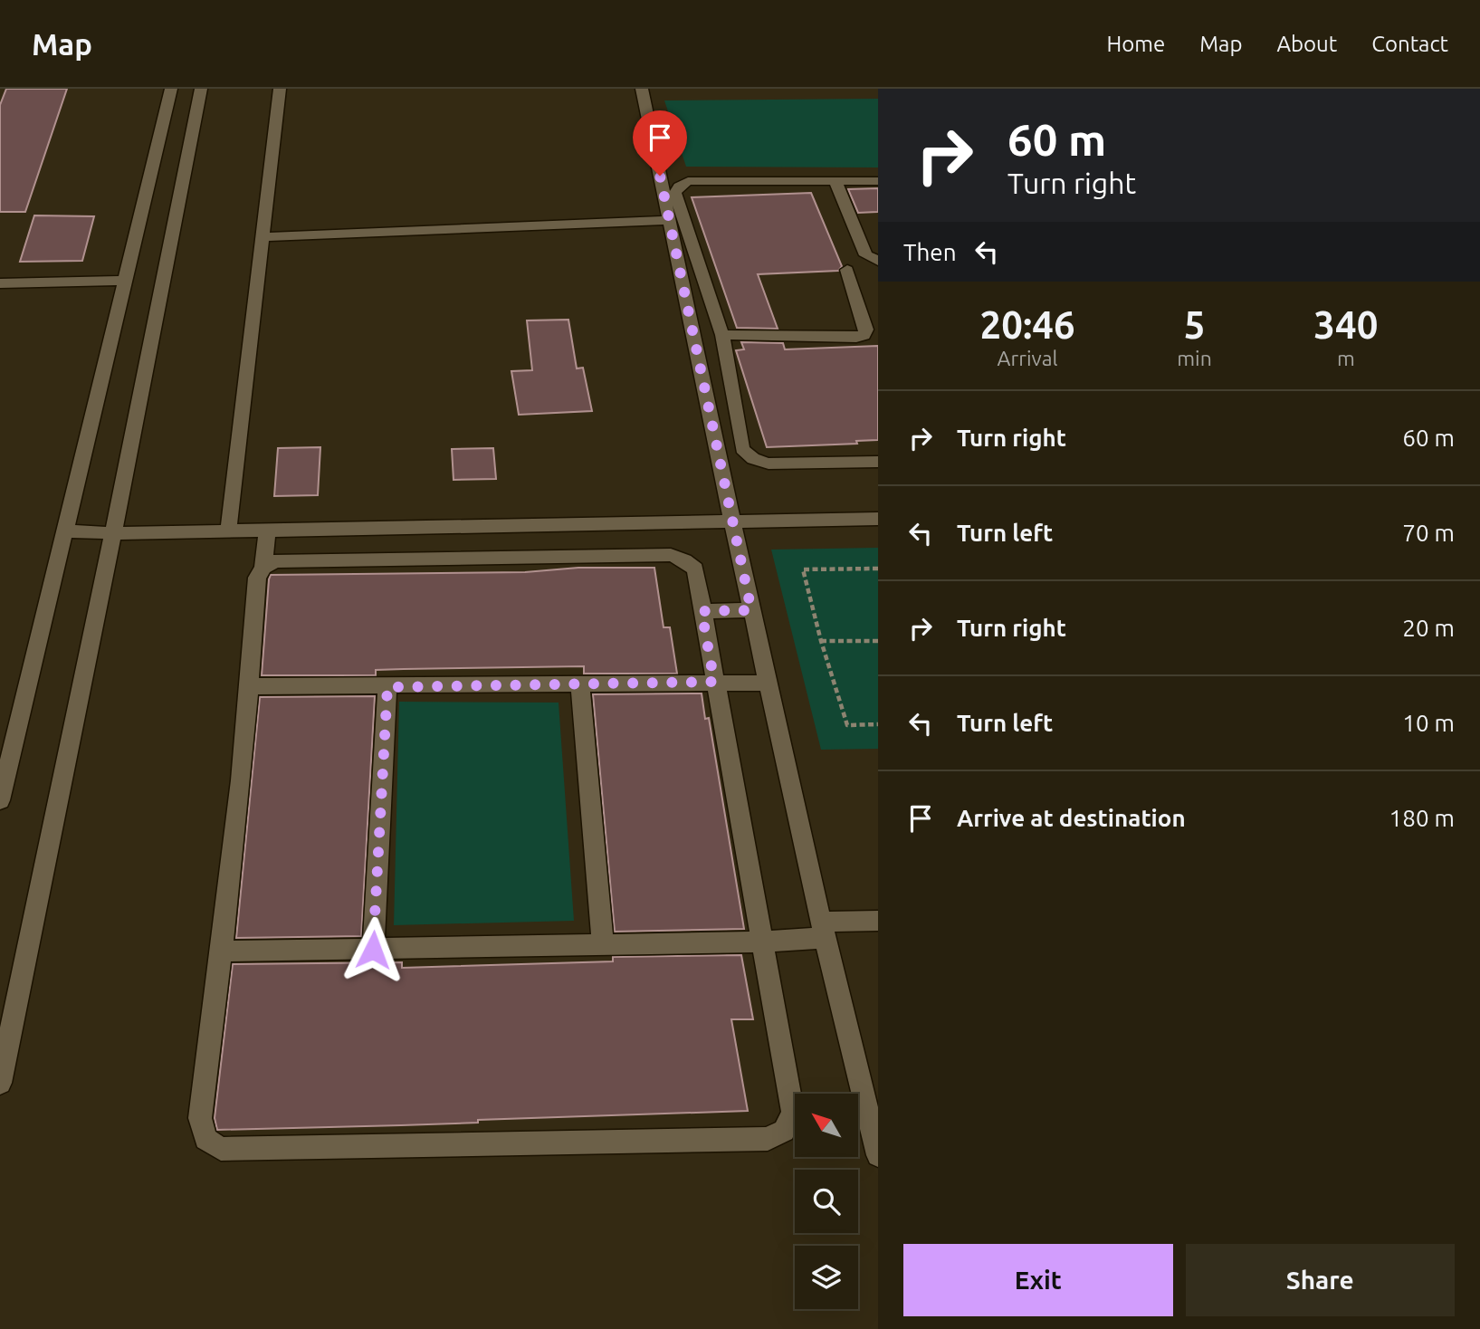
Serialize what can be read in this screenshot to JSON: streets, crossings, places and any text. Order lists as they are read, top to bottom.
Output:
{
  "north": "top left",
  "page": {
    "header": "Map",
    "nav": [
      "Home",
      "Map",
      "About",
      "Contact"
    ],
    "turn": ["60 m", "Turn right"],
    "then": "Then",
    "eta": [
      "20:46",
      "Arrival",
      "5",
      "min",
      "340",
      "m"
    ],
    "list": [
      {
        "name": "Turn right",
        "value": "60 m"
      },
      {
        "name": "Turn left",
        "value": "70 m"
      },
      {
        "name": "Turn right",
        "value": "20 m"
      },
      {
        "name": "Turn left",
        "value": "10 m"
      },
      {
        "name": "Arrive at destination",
        "value": "180 m"
      }
    ],
    "buttons": ["Exit", "Share"]
  }
}
